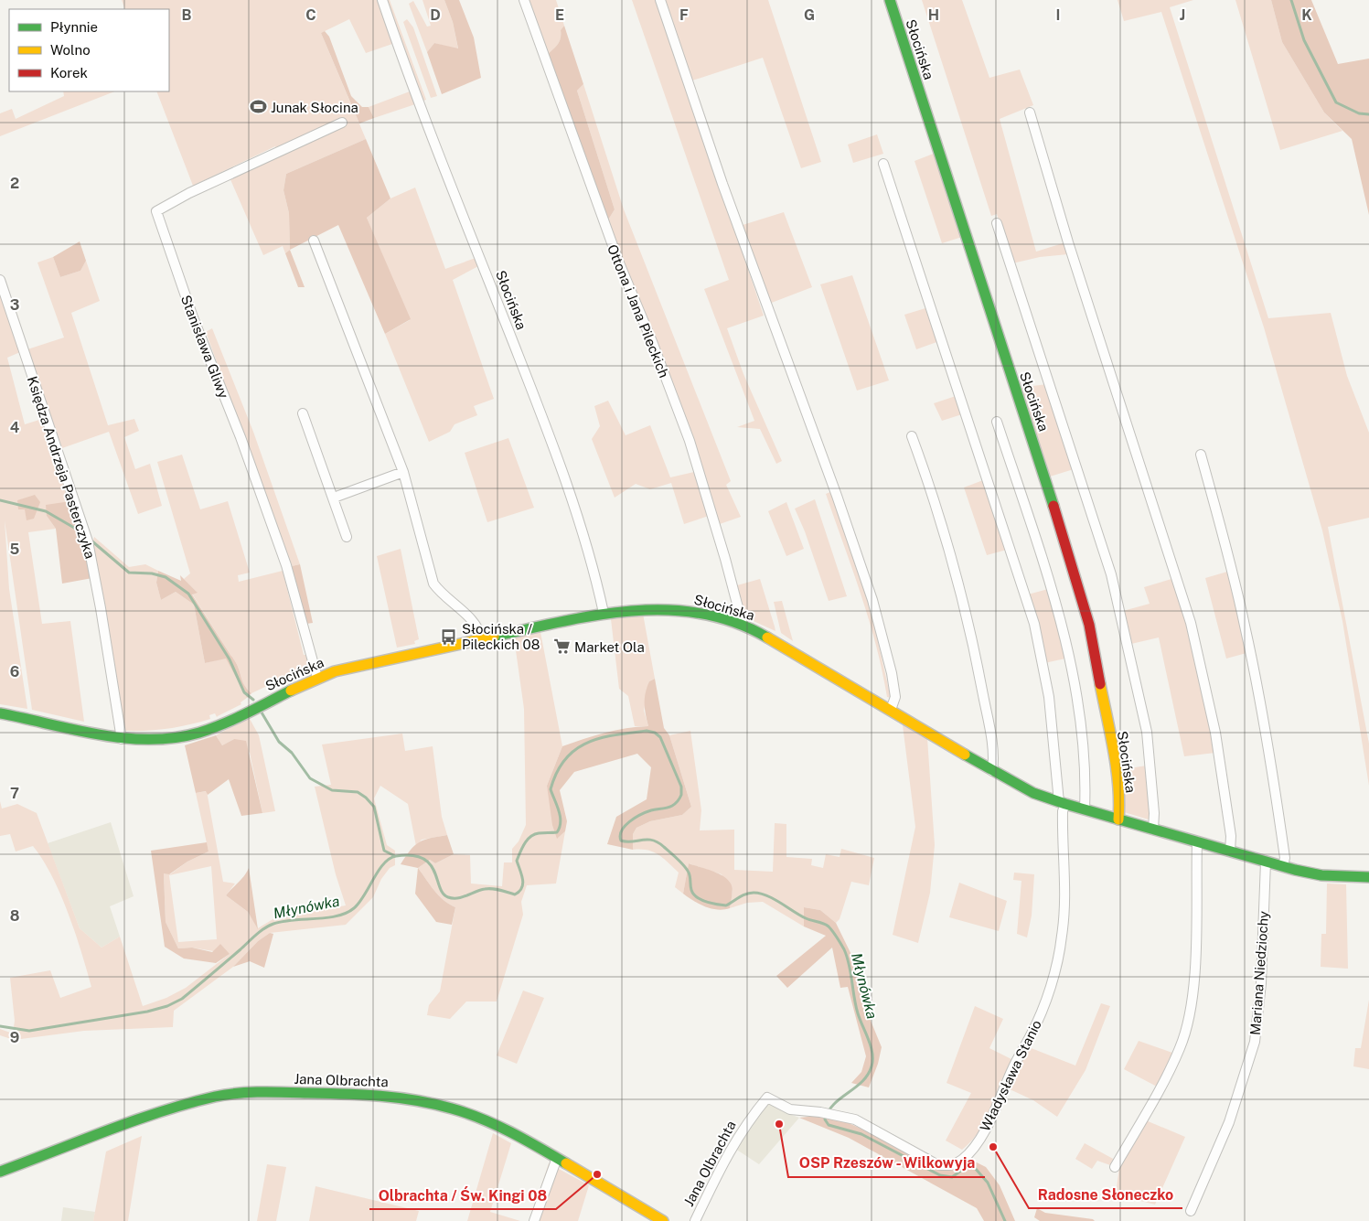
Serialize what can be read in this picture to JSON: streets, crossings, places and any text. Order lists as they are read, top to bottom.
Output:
{
  "streets": {
    "street": [
      "Słocińska",
      "Ottona i Jana Pileckich",
      "Stanisława Gliwy",
      "Księdza Andrzeja Pasterczyka",
      "Mariana Niedziochy",
      "Władysława Stanio",
      "Jana Olbrachta"
    ]
  },
  "crossings": [
    ["Słocińska", "Ottona i Jana Pileckich"],
    ["Słocińska", "Stanisława Gliwy"],
    ["Słocińska", "Księdza Andrzeja Pasterczyka"],
    ["Słocińska", "Mariana Niedziochy"],
    ["Słocińska", "Władysława Stanio"],
    ["Władysława Stanio", "Jana Olbrachta"]
  ],
  "water": ["Młynówka"],
  "places": {
    "sports": ["Junak Słocina"],
    "bus stop": ["Słocińska / Pileckich 08"],
    "supermarket": ["Market Ola"],
    "other": ["OSP Rzeszów - Wilkowyja", "Radosne Słoneczko", "Olbrachta / Św. Kingi 08"]
  },
  "legend": ["Płynnie", "Wolno", "Korek"],
  "grid": {
    "columns": [
      "B",
      "C",
      "D",
      "E",
      "F",
      "G",
      "H",
      "I",
      "J",
      "K"
    ],
    "rows": [
      "2",
      "3",
      "4",
      "5",
      "6",
      "7",
      "8",
      "9"
    ]
  }
}
